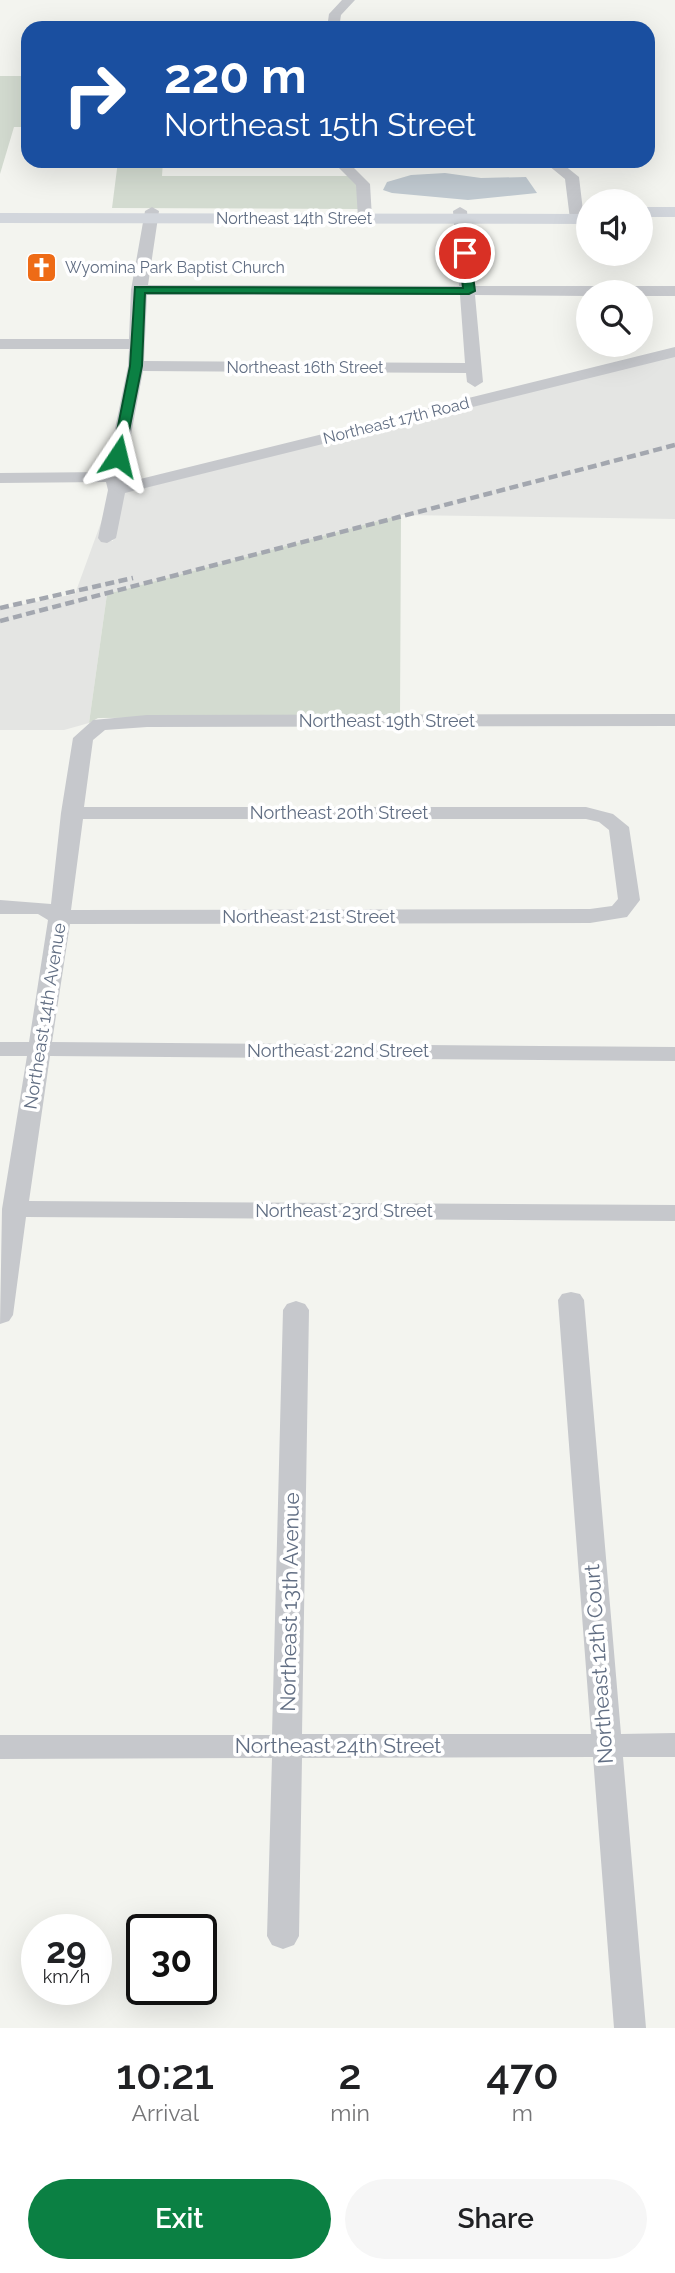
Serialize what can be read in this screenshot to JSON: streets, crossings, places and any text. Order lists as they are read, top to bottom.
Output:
{
  "streets": {
    "main road": ["Northeast 14th Street"],
    "street": [
      "Northeast 16th Street",
      "Northeast 17th Road",
      "Northeast 19th Street",
      "Northeast 20th Street",
      "Northeast 21st Street",
      "Northeast 14th Avenue",
      "Northeast 22nd Street",
      "Northeast 23rd Street",
      "Northeast 13th Avenue",
      "Northeast 12th Court",
      "Northeast 24th Street"
    ]
  },
  "crossings": [
    ["Northeast 19th Street", "Northeast 14th Avenue"],
    ["Northeast 20th Street", "Northeast 21st Street"],
    ["Northeast 20th Street", "Northeast 14th Avenue"],
    ["Northeast 21st Street", "Northeast 14th Avenue"],
    ["Northeast 14th Avenue", "Northeast 22nd Street"],
    ["Northeast 14th Avenue", "Northeast 23rd Street"],
    ["Northeast 13th Avenue", "Northeast 24th Street"],
    ["Northeast 12th Court", "Northeast 24th Street"]
  ],
  "places": {
    "church": ["Wyomina Park Baptist Church"]
  },
  "page": {
    "turn": ["220 m", "Northeast 15th Street"],
    "speed": "29 km/h",
    "limit": "30",
    "eta": [
      "10:21",
      "Arrival",
      "2",
      "min",
      "470",
      "m"
    ],
    "buttons": ["Exit", "Share"]
  }
}
